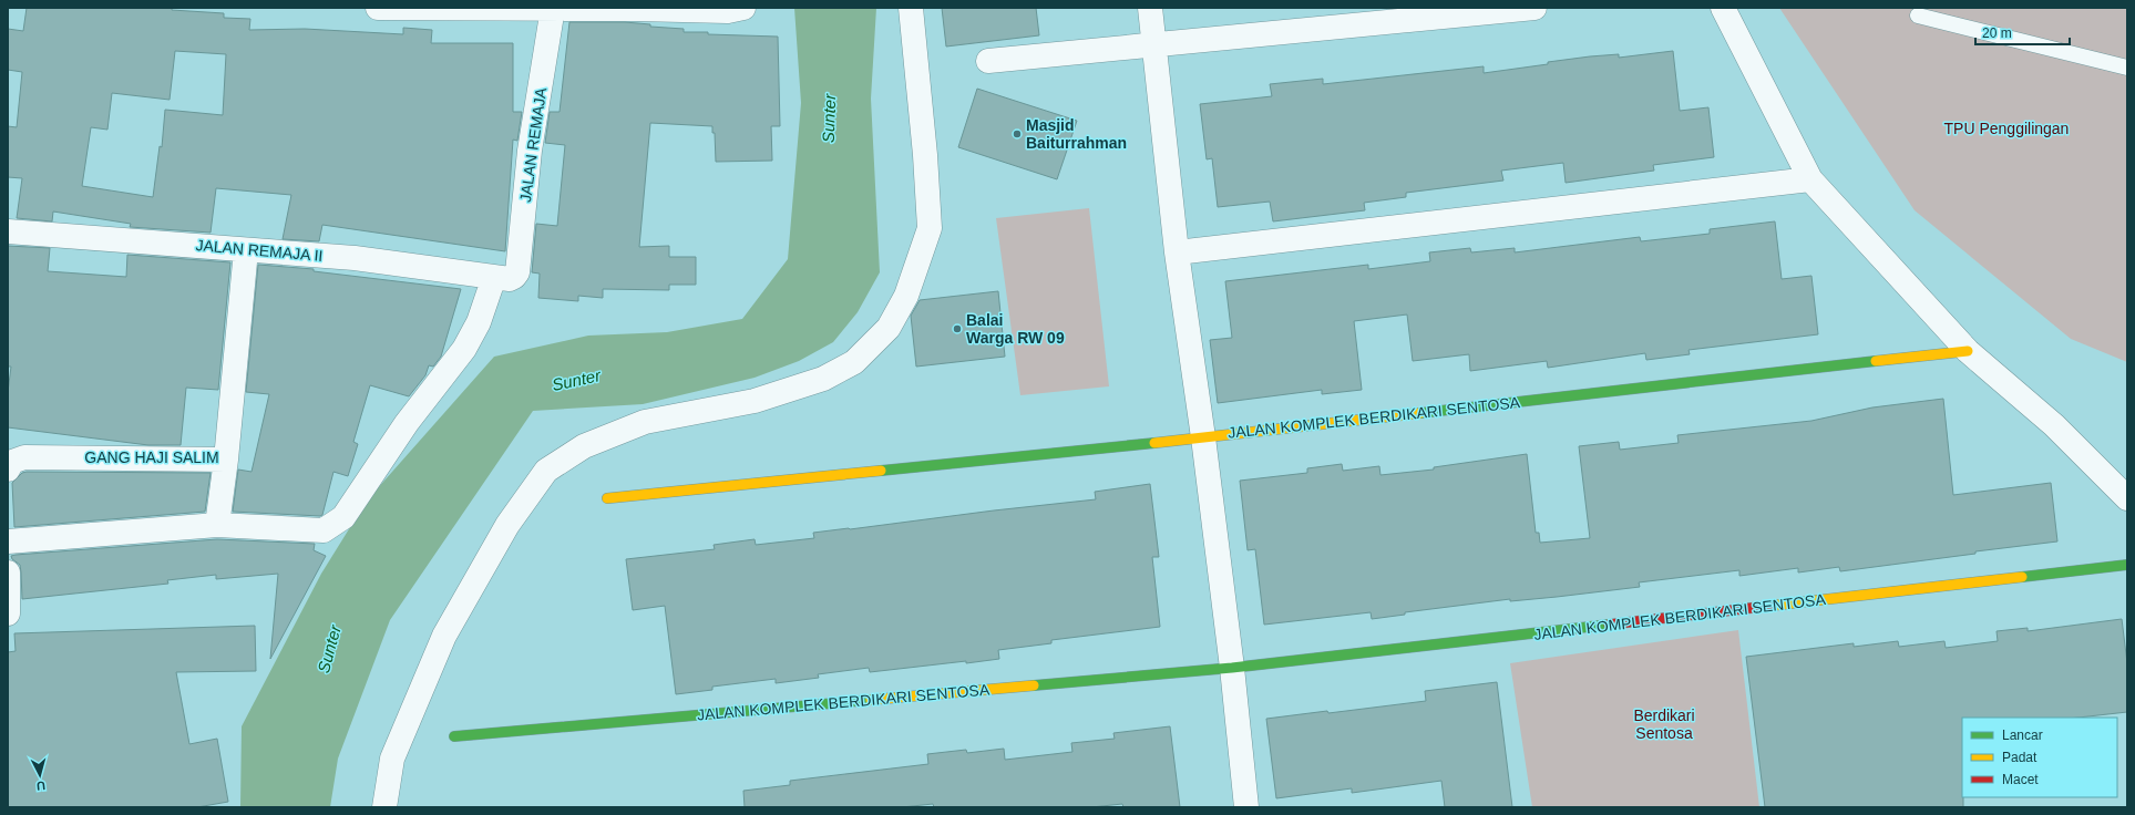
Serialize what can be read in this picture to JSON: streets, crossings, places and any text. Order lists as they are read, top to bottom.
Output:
{
  "streets": {
    "street": [
      "JALAN REMAJA",
      "JALAN REMAJA II",
      "JALAN KOMPLEK BERDIKARI SENTOSA",
      "GANG HAJI SALIM"
    ]
  },
  "crossings": [
    ["JALAN REMAJA", "JALAN REMAJA II"],
    ["JALAN REMAJA II", "GANG HAJI SALIM"]
  ],
  "water": ["Sunter"],
  "parks": ["TPU Penggilingan", "Berdikari Sentosa"],
  "places": ["Masjid Baiturrahman", "Balai Warga RW 09"],
  "legend": ["Lancar", "Padat", "Macet"],
  "scale_bar": "20 m",
  "north": "bottom"
}
